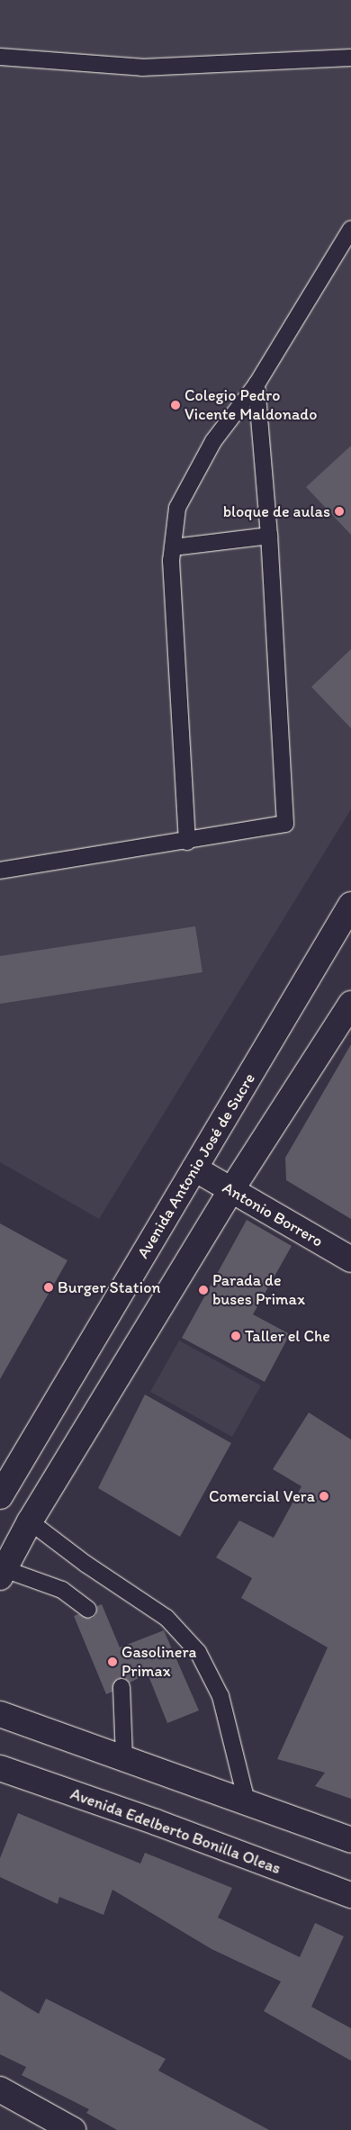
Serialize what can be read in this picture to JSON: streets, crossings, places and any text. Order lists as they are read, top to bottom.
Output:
{
  "streets": {
    "main road": ["Avenida Antonio José de Sucre", "Antonio Borrero", "Avenida Edelberto Bonilla Oleas"]
  },
  "crossings": [
    ["Avenida Antonio José de Sucre", "Antonio Borrero"]
  ],
  "places": [
    "Colegio Pedro Vicente Maldonado",
    "bloque de aulas",
    "Burger Station",
    "Parada de buses Primax",
    "Taller el Che",
    "Comercial Vera",
    "Gasolinera Primax"
  ]
}
